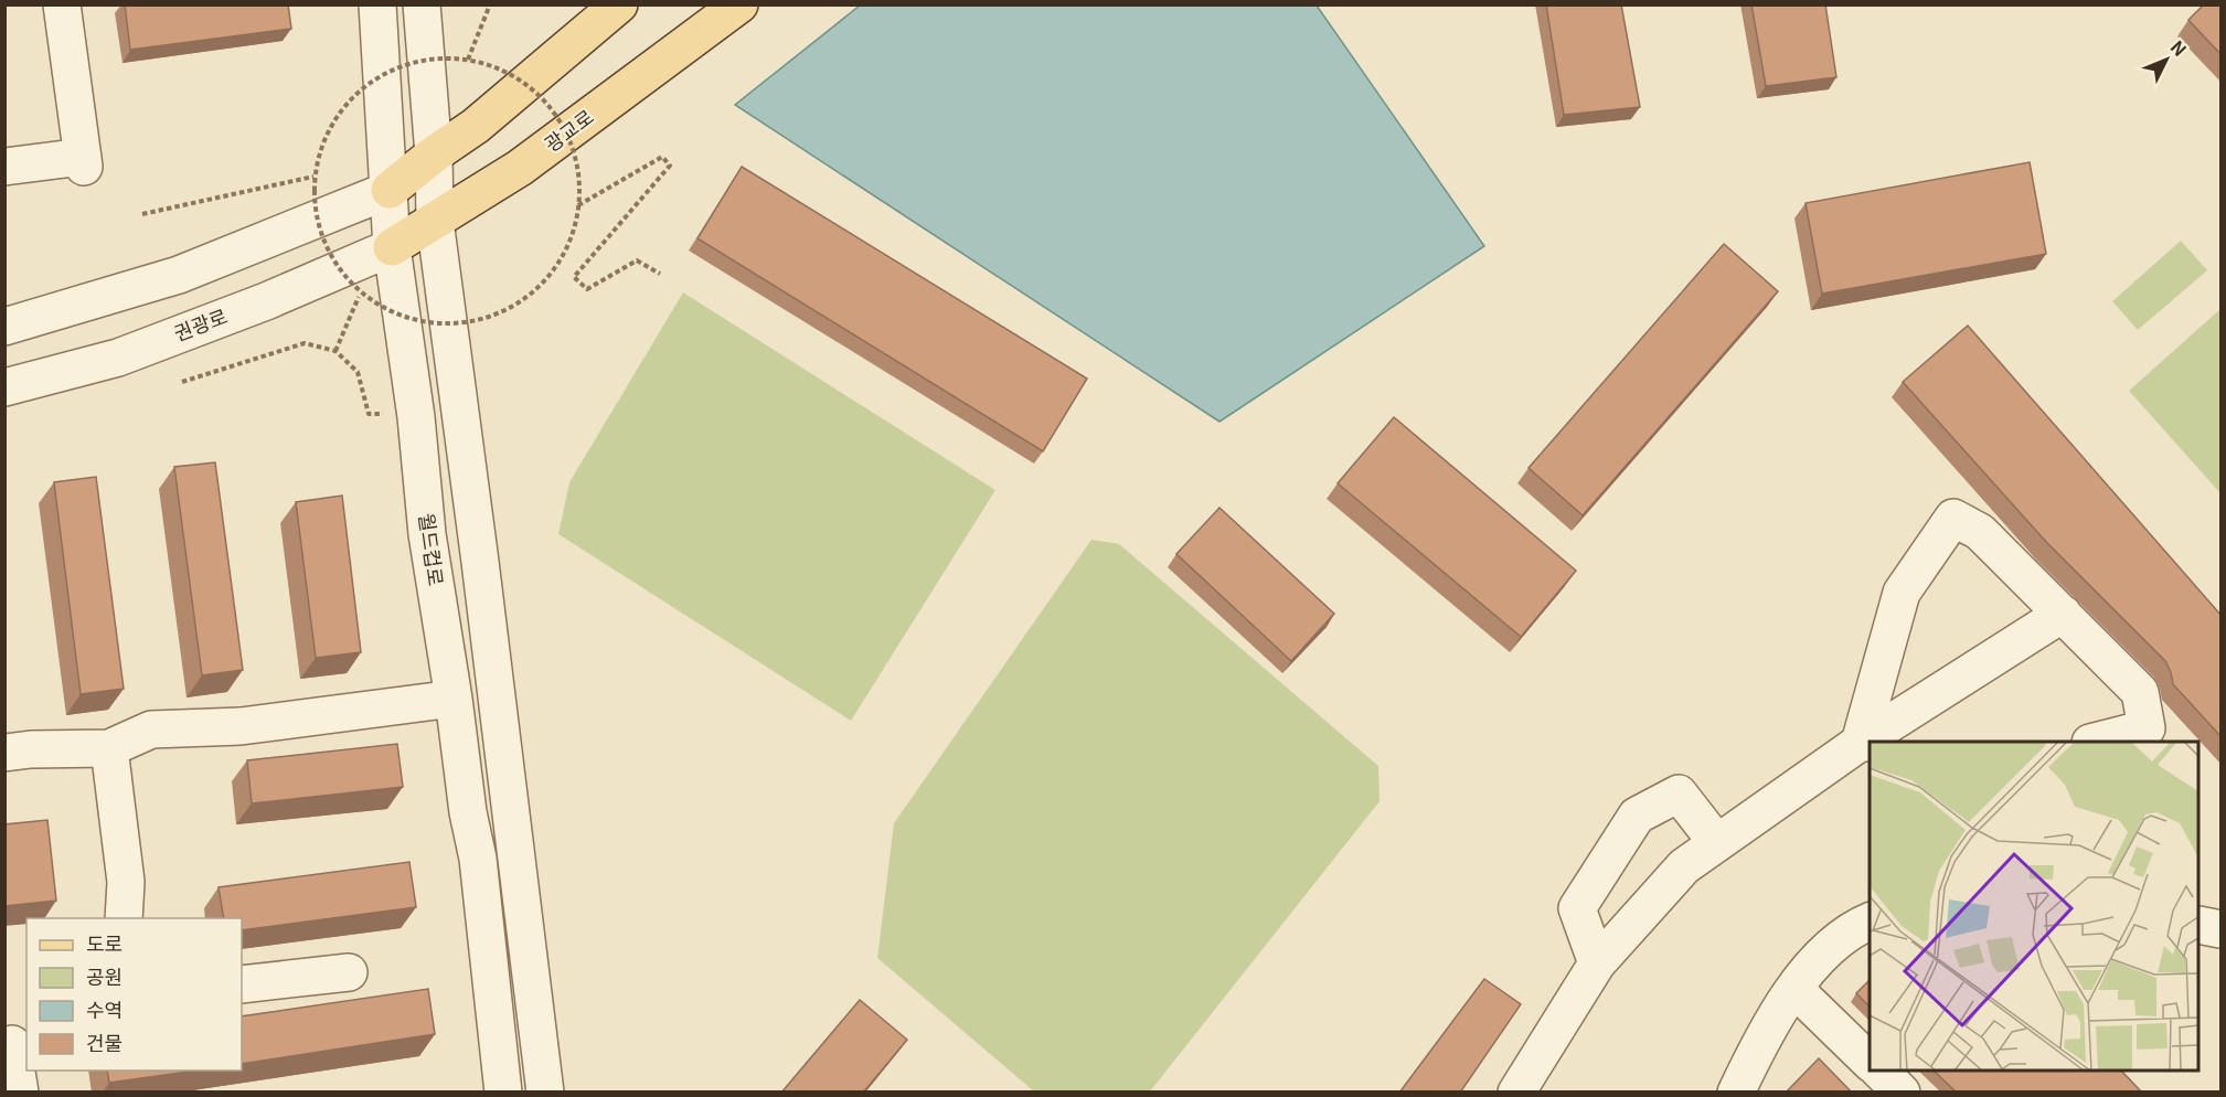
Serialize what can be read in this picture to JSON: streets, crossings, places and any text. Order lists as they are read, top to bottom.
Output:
{
  "streets": {
    "main road": ["광교로"],
    "street": ["권광로", "월드컵로"]
  },
  "crossings": [
    ["광교로", "권광로"],
    ["광교로", "월드컵로"],
    ["권광로", "월드컵로"]
  ],
  "legend": [
    "도로",
    "공원",
    "수역",
    "건물"
  ],
  "north": "top right"
}
